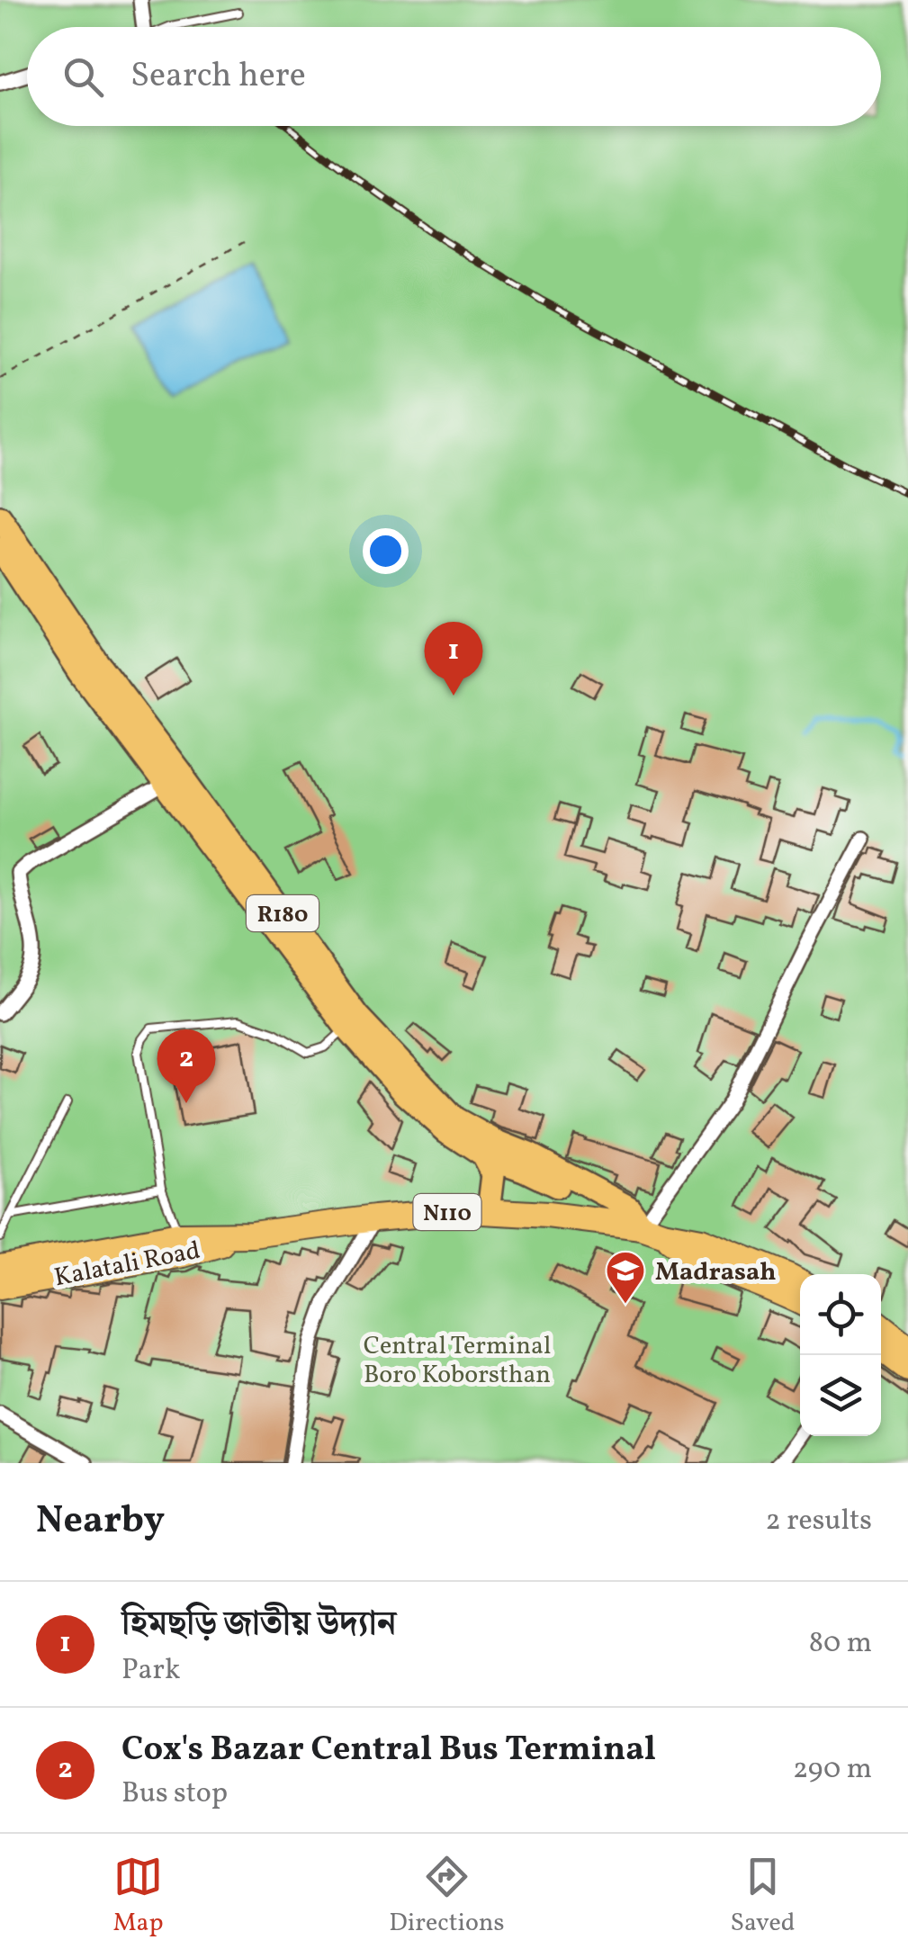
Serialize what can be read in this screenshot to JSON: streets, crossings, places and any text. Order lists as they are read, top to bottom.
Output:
{
  "streets": {
    "highway": ["N110", "Kalatali Road"],
    "main road": ["R180"]
  },
  "crossings": [
    ["R180", "N110"],
    ["R180", "Kalatali Road"],
    ["N110", "Kalatali Road"]
  ],
  "parks": ["Central Terminal Boro Koborsthan"],
  "places": {
    "school or university": ["Madrasah"]
  },
  "page": {
    "search": "Search here",
    "pins": ["1", "2"],
    "heading": ["Nearby", "2 results"],
    "list": [
      {
        "mark": "1",
        "name": "হিমছড়ি জাতীয় উদ্যান",
        "note": "Park",
        "value": "80 m"
      },
      {
        "mark": "2",
        "name": "Cox's Bazar Central Bus Terminal",
        "note": "Bus stop",
        "value": "290 m"
      }
    ],
    "nav": ["Map", "Directions", "Saved"]
  }
}
